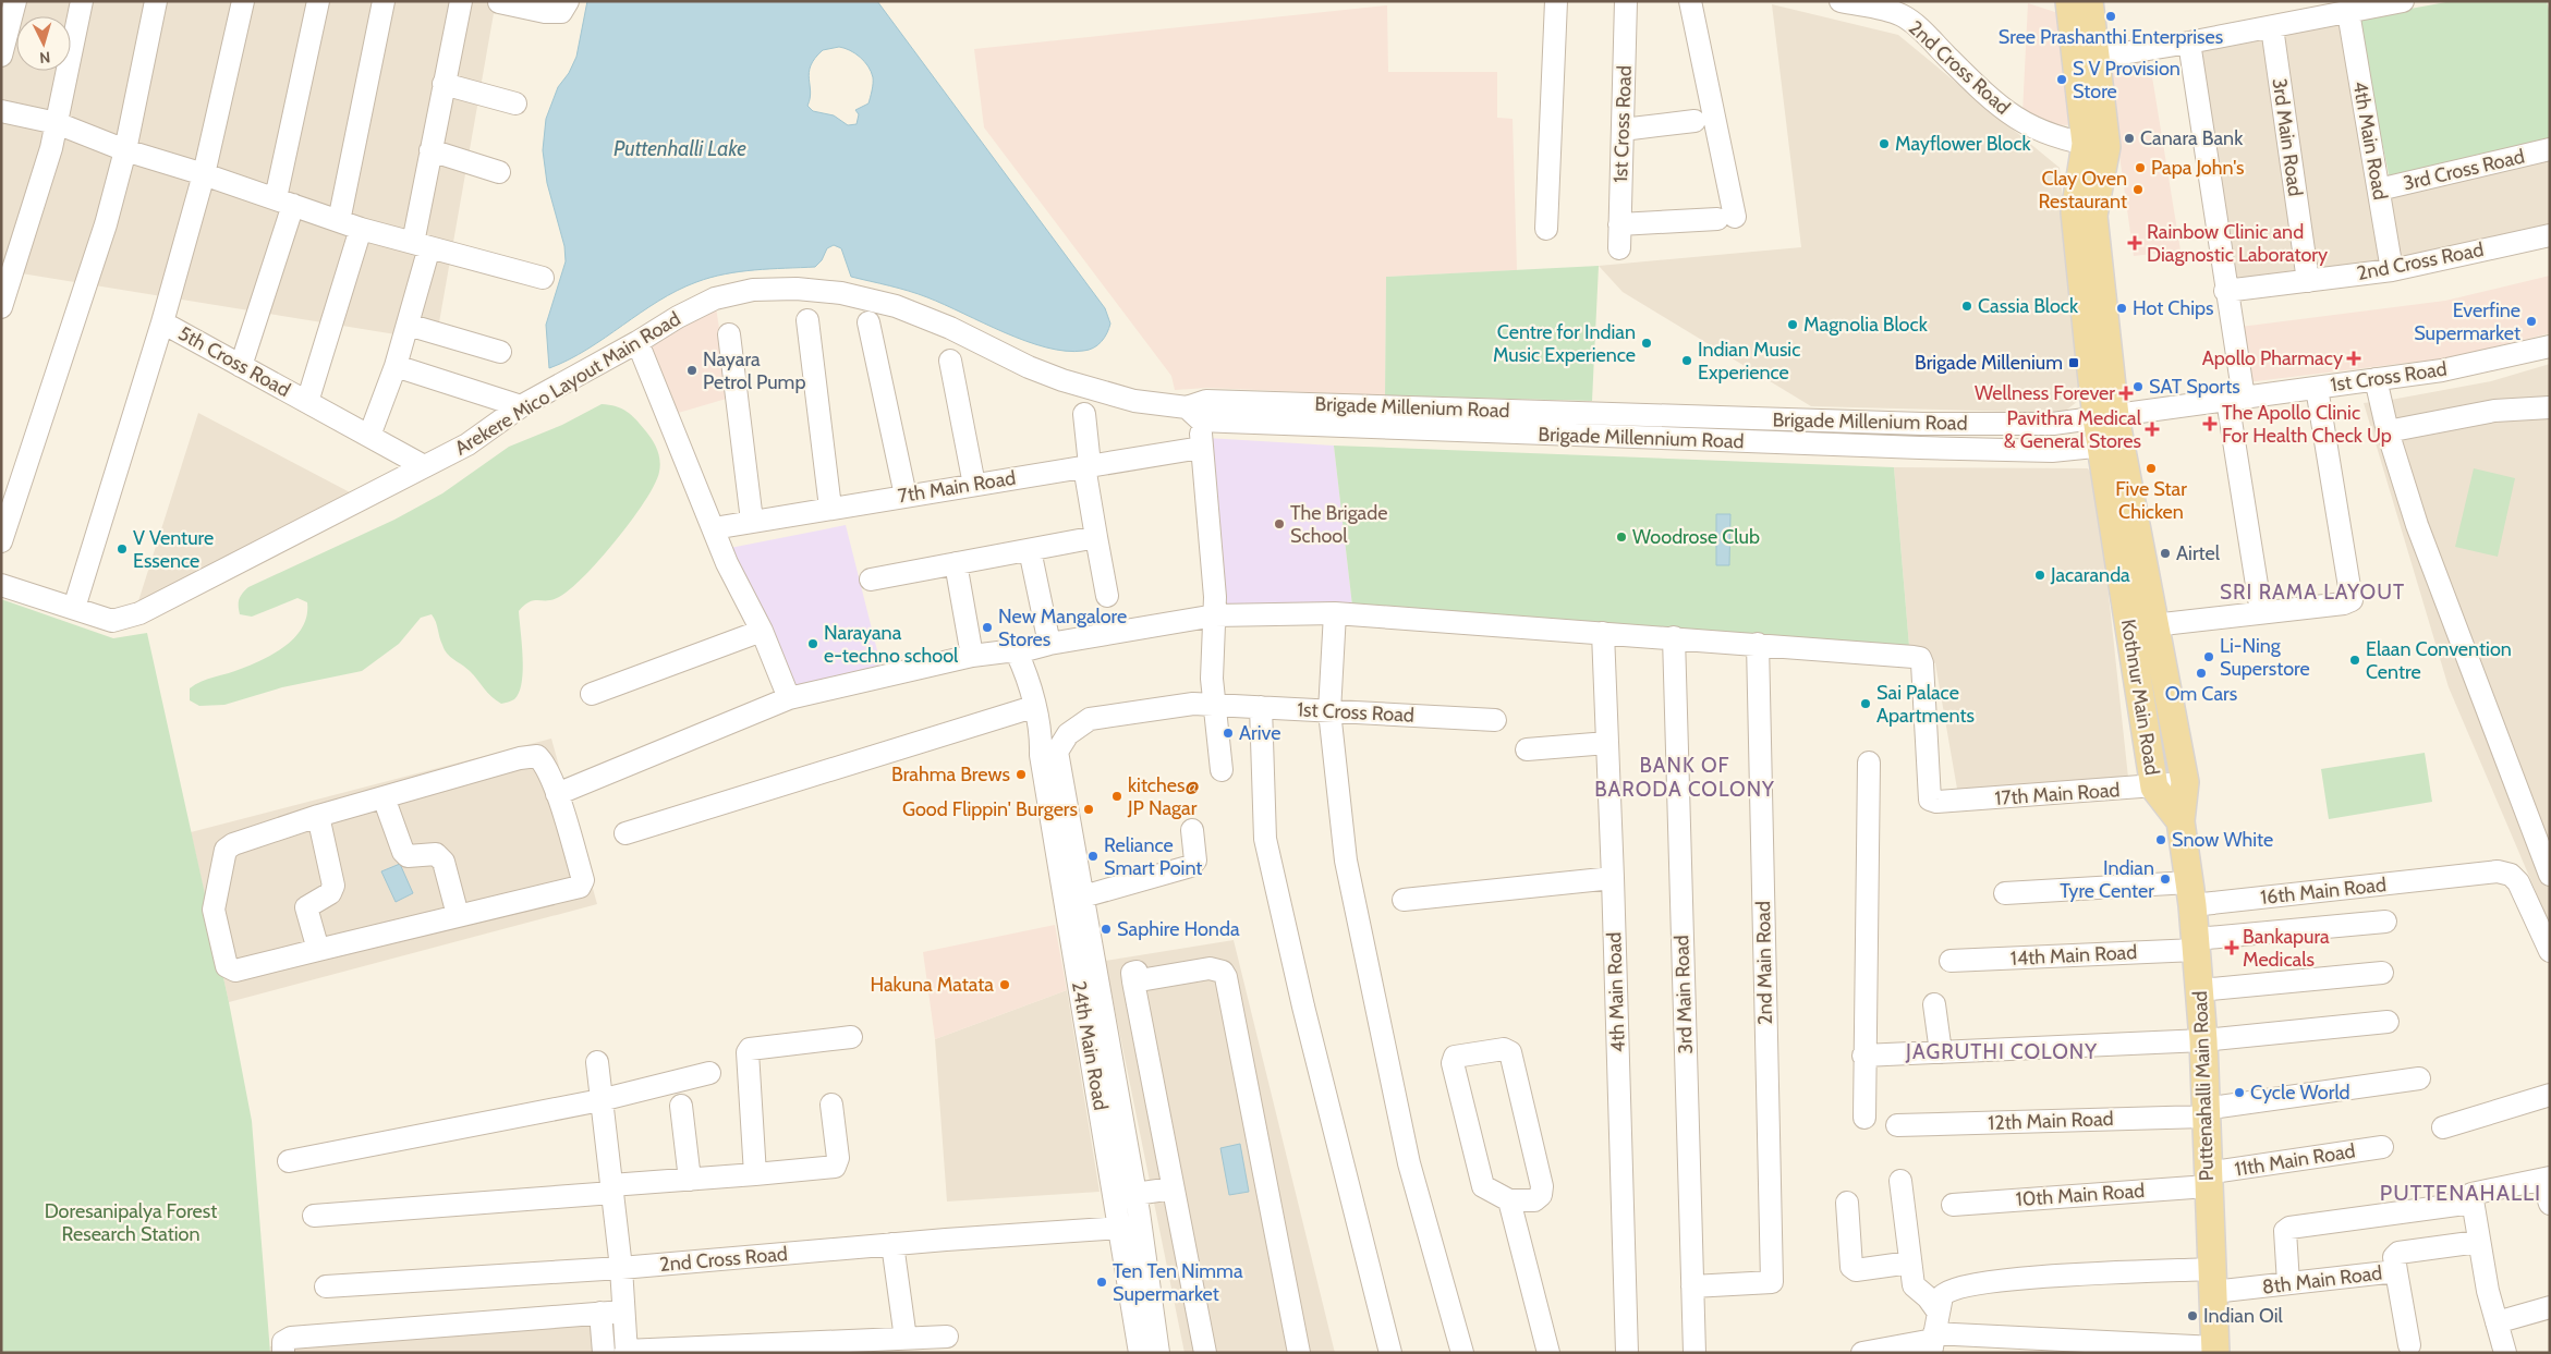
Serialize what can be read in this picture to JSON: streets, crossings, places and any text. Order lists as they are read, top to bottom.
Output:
{
  "streets": {
    "main road": ["Kothnur Main Road", "Puttenahalli Main Road"],
    "street": [
      "2nd Cross Road",
      "1st Cross Road",
      "3rd Main Road",
      "4th Main Road",
      "3rd Cross Road",
      "5th Cross Road",
      "Arekere Mico Layout Main Road",
      "Brigade Millenium Road",
      "Brigade Millennium Road",
      "7th Main Road",
      "17th Main Road",
      "16th Main Road",
      "14th Main Road",
      "2nd Main Road",
      "24th Main Road",
      "12th Main Road",
      "11th Main Road",
      "10th Main Road",
      "8th Main Road"
    ]
  },
  "crossings": [
    ["2nd Cross Road", "3rd Main Road"],
    ["2nd Cross Road", "4th Main Road"],
    ["2nd Cross Road", "Kothnur Main Road"],
    ["2nd Cross Road", "24th Main Road"],
    ["1st Cross Road", "Brigade Millenium Road"],
    ["1st Cross Road", "Kothnur Main Road"],
    ["3rd Main Road", "2nd Main Road"],
    ["4th Main Road", "3rd Cross Road"],
    ["5th Cross Road", "Arekere Mico Layout Main Road"],
    ["Arekere Mico Layout Main Road", "Brigade Millenium Road"],
    ["Arekere Mico Layout Main Road", "Brigade Millennium Road"],
    ["Brigade Millenium Road", "Brigade Millennium Road"],
    ["Brigade Millenium Road", "Kothnur Main Road"],
    ["Brigade Millennium Road", "Kothnur Main Road"],
    ["Kothnur Main Road", "17th Main Road"],
    ["Kothnur Main Road", "Puttenahalli Main Road"],
    ["17th Main Road", "2nd Main Road"],
    ["16th Main Road", "Puttenahalli Main Road"],
    ["14th Main Road", "Puttenahalli Main Road"],
    ["Puttenahalli Main Road", "12th Main Road"],
    ["Puttenahalli Main Road", "11th Main Road"],
    ["Puttenahalli Main Road", "10th Main Road"],
    ["Puttenahalli Main Road", "8th Main Road"],
    ["11th Main Road", "10th Main Road"]
  ],
  "districts": [
    "SRI RAMA LAYOUT",
    "BANK OF BARODA COLONY",
    "JAGRUTHI COLONY",
    "PUTTENAHALLI"
  ],
  "water": ["Puttenhalli Lake"],
  "parks": ["Doresanipalya Forest Research Station"],
  "places": {
    "other": [
      "Sree Prashanthi Enterprises",
      "S V Provision Store",
      "Canara Bank",
      "Mayflower Block",
      "Papa John's",
      "Clay Oven Restaurant",
      "Cassia Block",
      "Hot Chips",
      "Everfine Supermarket",
      "Magnolia Block",
      "Centre for Indian Music Experience",
      "Indian Music Experience",
      "Nayara Petrol Pump",
      "SAT Sports",
      "Five Star Chicken",
      "The Brigade School",
      "Woodrose Club",
      "V Venture Essence",
      "Airtel",
      "Jacaranda",
      "New Mangalore Stores",
      "Narayana e-techno school",
      "Li-Ning Superstore",
      "Elaan Convention Centre",
      "Om Cars",
      "Sai Palace Apartments",
      "Arive",
      "Brahma Brews",
      "kitches@ JP Nagar",
      "Good Flippin' Burgers",
      "Snow White",
      "Reliance Smart Point",
      "Indian Tyre Center",
      "Saphire Honda",
      "Hakuna Matata",
      "Cycle World",
      "Ten Ten Nimma Supermarket",
      "Indian Oil"
    ],
    "health": [
      "Rainbow Clinic and Diagnostic Laboratory",
      "Apollo Pharmacy",
      "Wellness Forever",
      "The Apollo Clinic For Health Check Up",
      "Pavithra Medical & General Stores",
      "Bankapura Medicals"
    ],
    "transit": ["Brigade Millenium"]
  },
  "north": "bottom"
}
